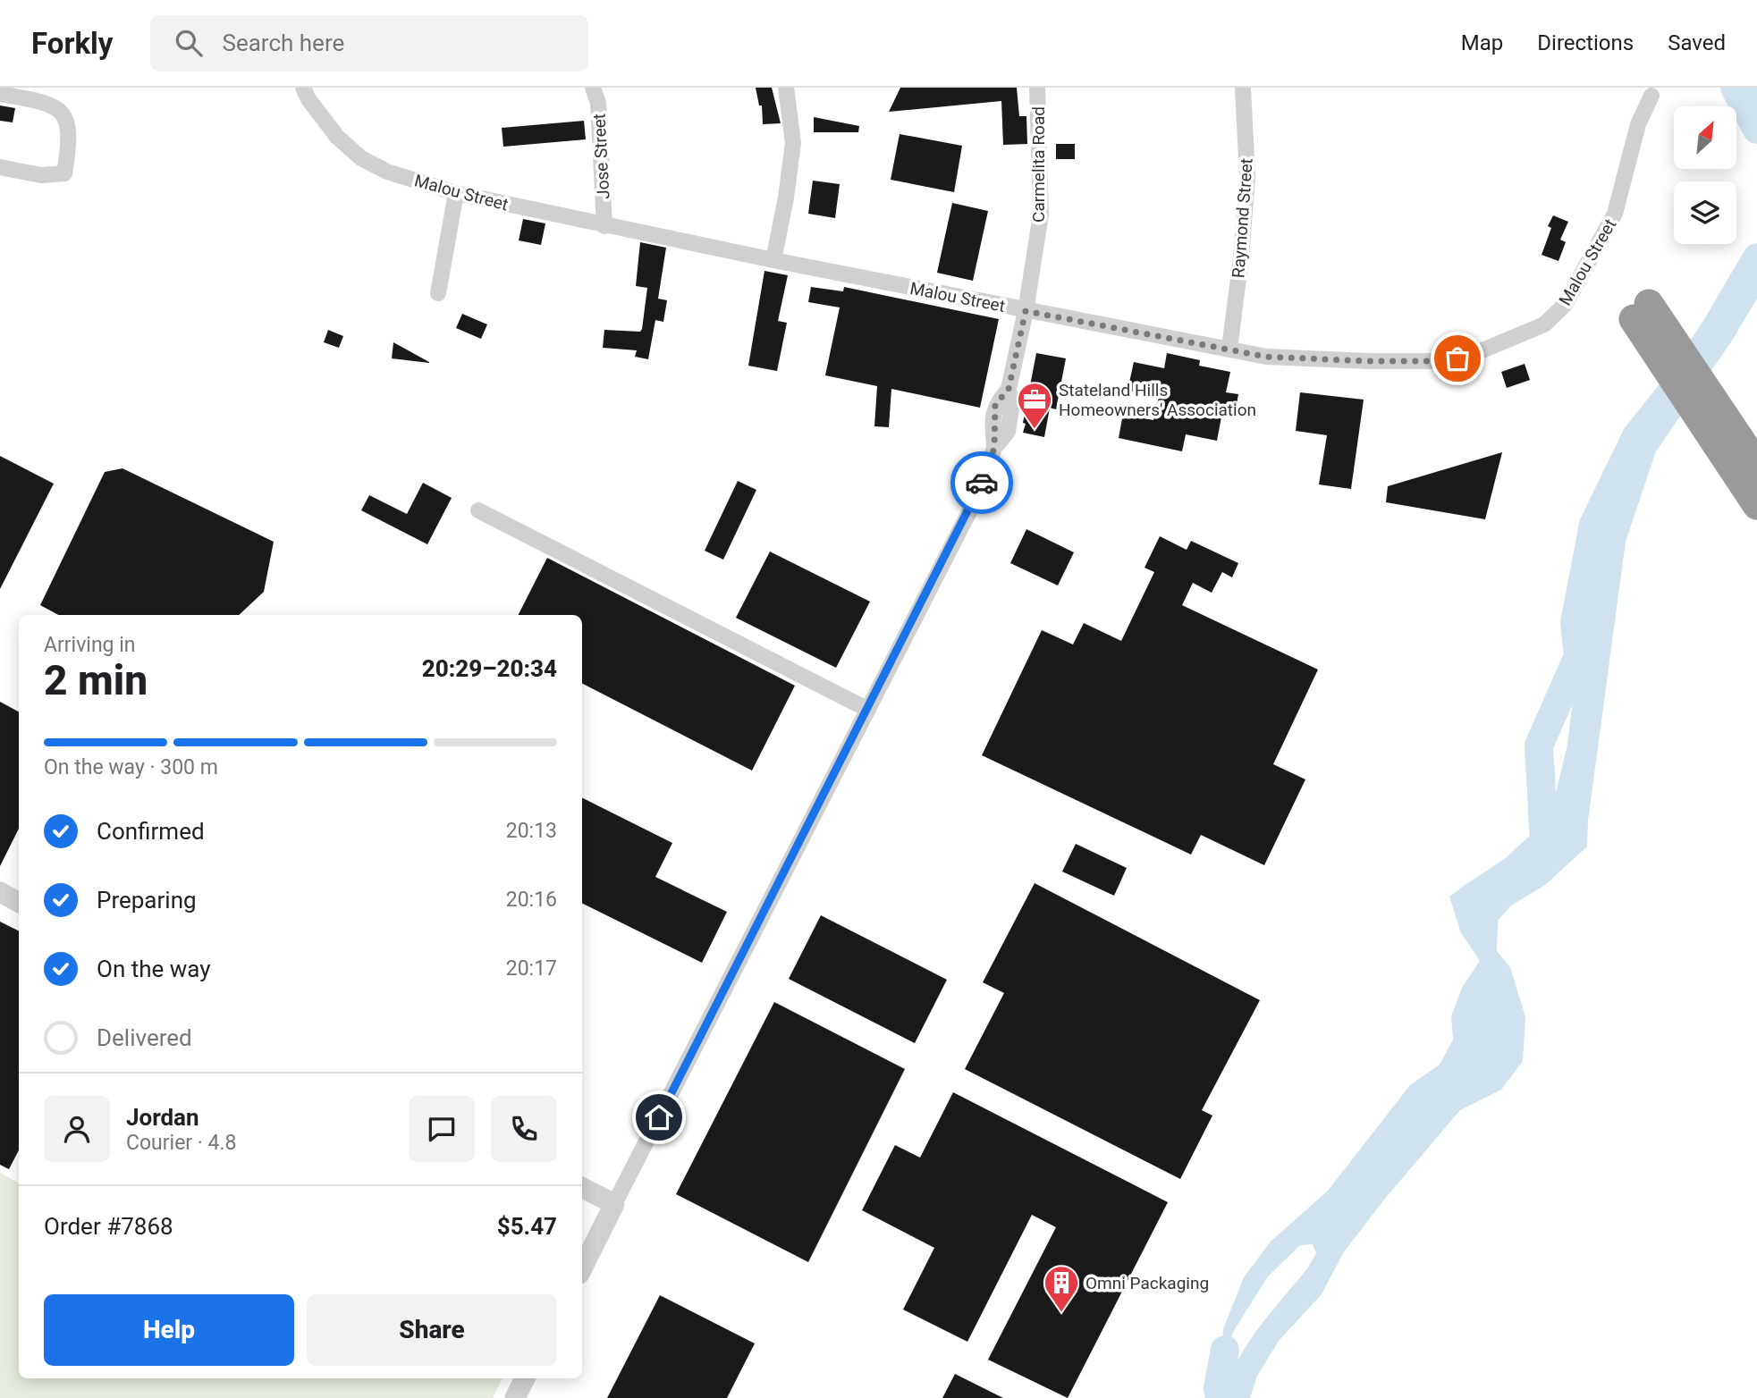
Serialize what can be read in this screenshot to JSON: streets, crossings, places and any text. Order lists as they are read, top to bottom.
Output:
{
  "streets": {
    "street": [
      "Jose Street",
      "Carmelita Road",
      "Malou Street",
      "Raymond Street"
    ]
  },
  "crossings": [
    ["Jose Street", "Malou Street"],
    ["Carmelita Road", "Malou Street"],
    ["Malou Street", "Raymond Street"]
  ],
  "places": {
    "office": ["Stateland Hills Homeowners' Association"],
    "building": ["Omni Packaging"]
  },
  "north": "top right",
  "page": {
    "header": "Forkly",
    "search": "Search here",
    "nav": ["Map", "Directions", "Saved"],
    "heading": ["2 min", "Arriving in", "20:29–20:34"],
    "panel": [
      "Jordan",
      "Courier · 4.8",
      "Order #7868",
      "$5.47"
    ],
    "bar": "On the way · 300 m",
    "list": [
      ["Confirmed", "20:13"],
      ["Preparing", "20:16"],
      ["On the way", "20:17"],
      "Delivered"
    ],
    "buttons": ["Help", "Share"]
  }
}
